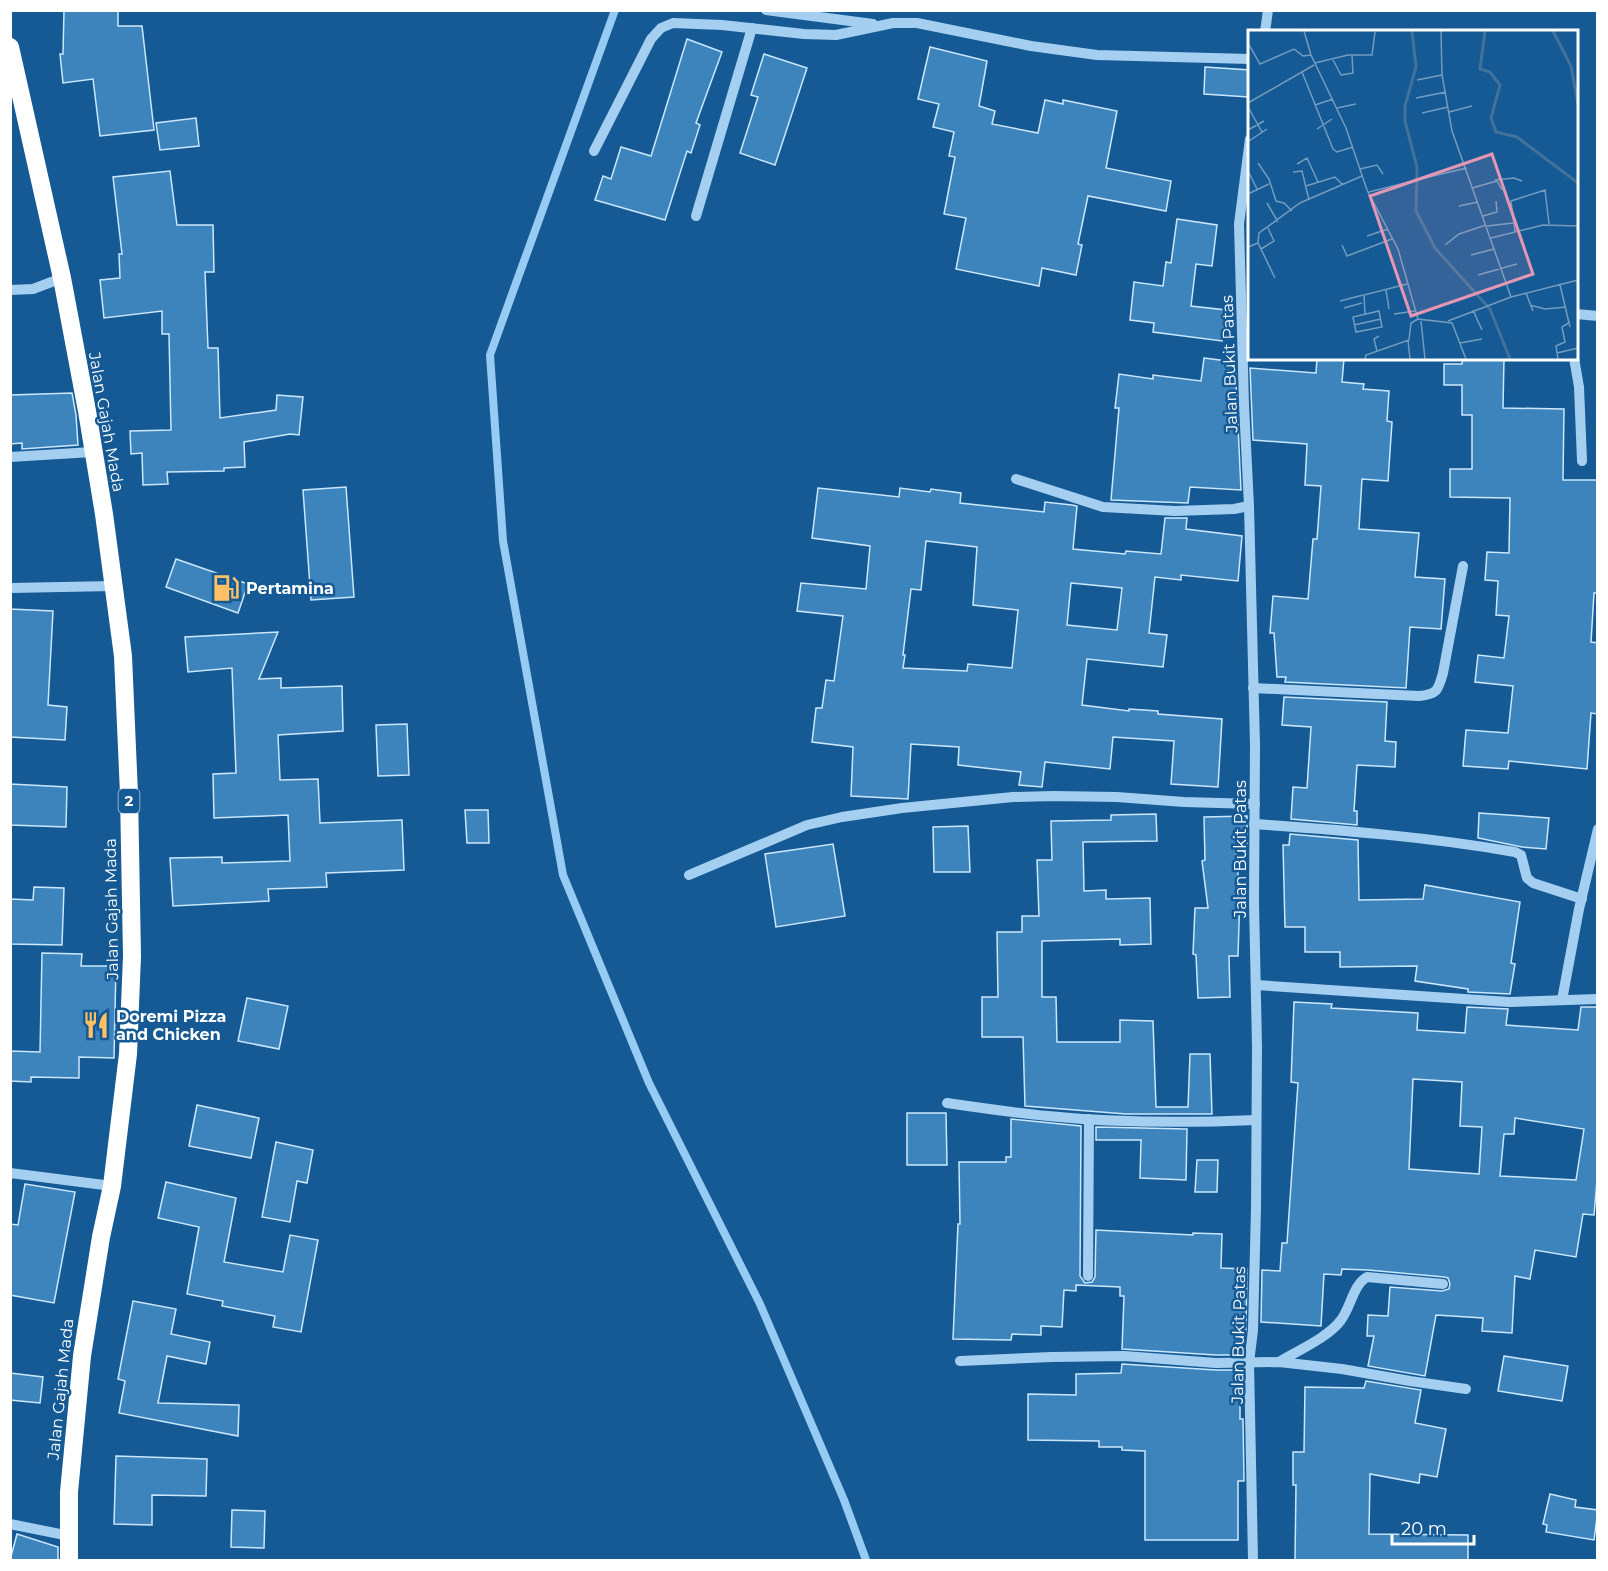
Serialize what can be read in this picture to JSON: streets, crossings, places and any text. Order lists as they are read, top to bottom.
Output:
{
  "streets": {
    "highway": ["Jalan Gajah Mada", "2"],
    "street": ["Jalan Bukit Patas"]
  },
  "places": {
    "fuel station": ["Pertamina"],
    "restaurant": ["Doremi Pizza and Chicken"]
  },
  "scale_bar": "20 m"
}
